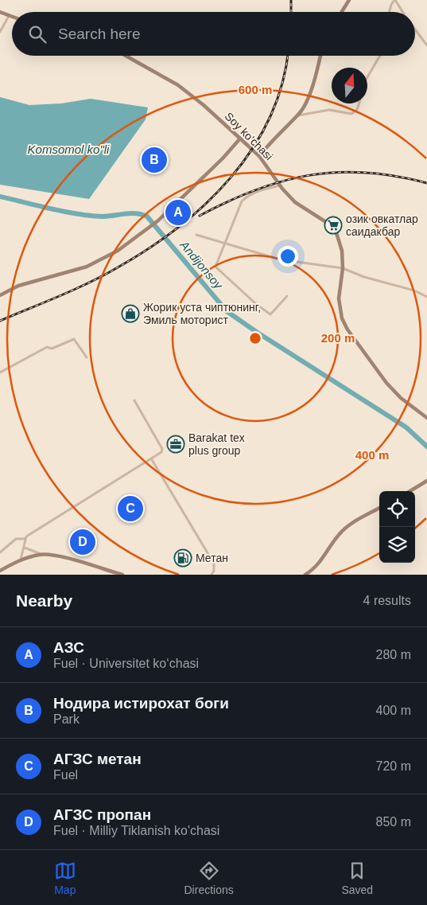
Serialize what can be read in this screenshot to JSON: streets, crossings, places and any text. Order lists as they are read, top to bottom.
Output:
{
  "streets": {
    "main road": ["Soy ko'chasi"]
  },
  "water": ["Komsomol ko\"li", "Andijonsoy"],
  "places": {
    "supermarket": ["озик овкатлар саидакбар"],
    "shop": ["Жорик уста чиптюнинг, Эмиль моторист"],
    "office": ["Barakat tex plus group"],
    "fuel station": ["Метан"]
  },
  "north": "top",
  "page": {
    "search": "Search here",
    "pins": [
      "B",
      "A",
      "C",
      "D"
    ],
    "heading": ["Nearby", "4 results"],
    "list": [
      {
        "mark": "A",
        "name": "АЗС",
        "note": "Fuel · Universitet kо‘chasi",
        "value": "280 m"
      },
      {
        "mark": "B",
        "name": "Нодира истирохат боги",
        "note": "Park",
        "value": "400 m"
      },
      {
        "mark": "C",
        "name": "АГЗС метан",
        "note": "Fuel",
        "value": "720 m"
      },
      {
        "mark": "D",
        "name": "АГЗС пропан",
        "note": "Fuel · Milliy Tiklanish ko'chasi",
        "value": "850 m"
      }
    ],
    "nav": ["Map", "Directions", "Saved"]
  },
  "rings": ["600 m", "200 m", "400 m"]
}
